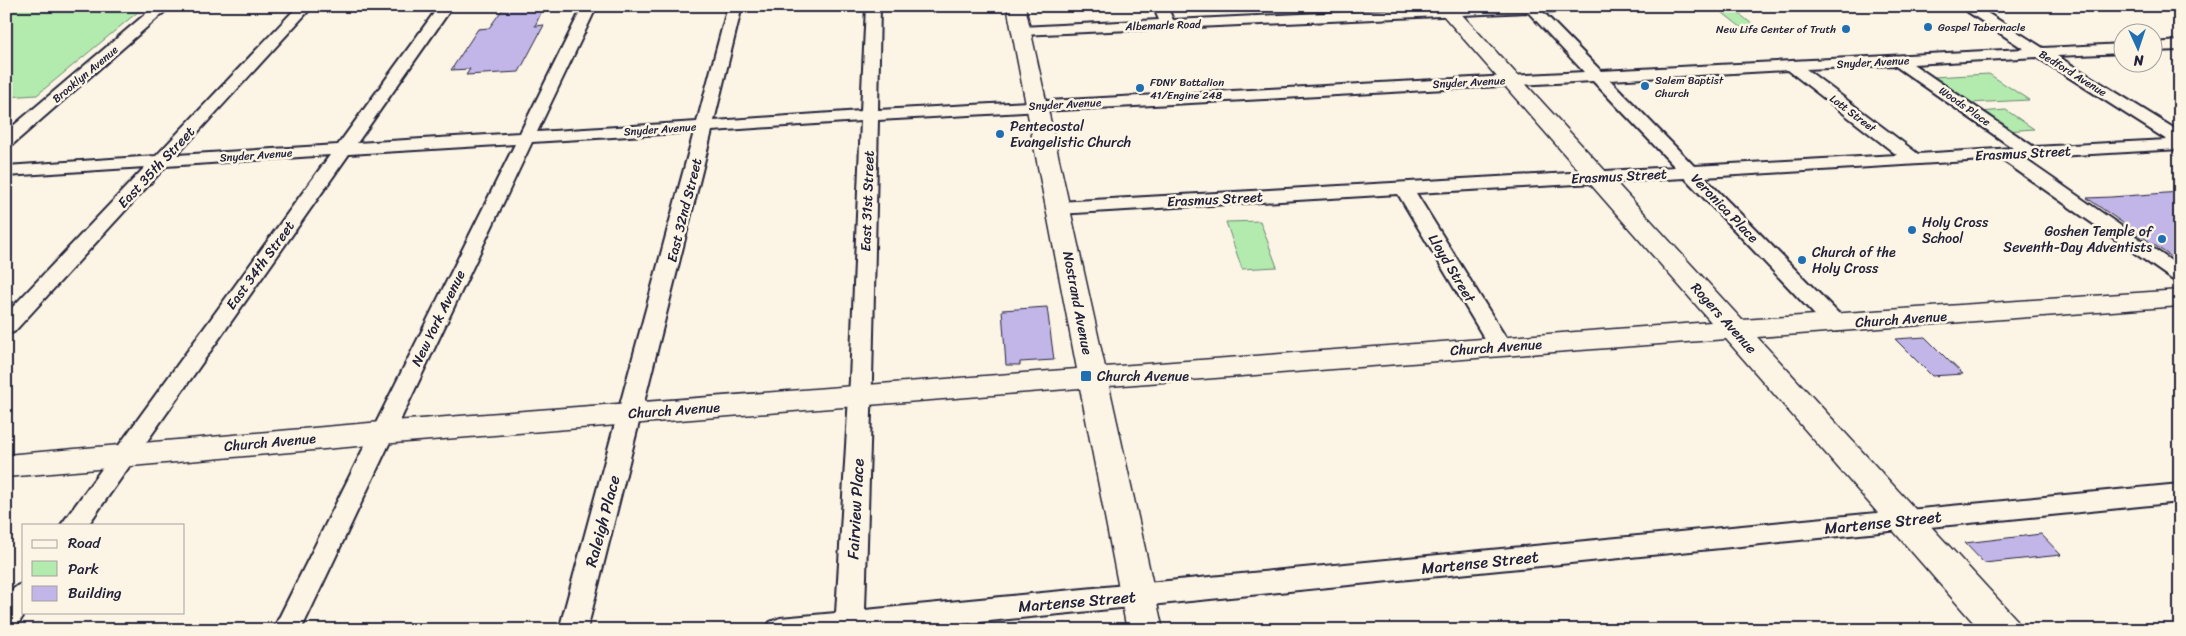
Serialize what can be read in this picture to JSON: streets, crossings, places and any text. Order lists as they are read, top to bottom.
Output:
{
  "streets": {
    "main road": ["Nostrand Avenue", "Rogers Avenue", "Church Avenue"],
    "street": [
      "Albemarle Road",
      "Snyder Avenue",
      "Bedford Avenue",
      "Brooklyn Avenue",
      "Woods Place",
      "Lott Street",
      "Erasmus Street",
      "East 35th Street",
      "East 31st Street",
      "Veronica Place",
      "East 32nd Street",
      "East 34th Street",
      "Lloyd Street",
      "New York Avenue",
      "Fairview Place",
      "Raleigh Place",
      "Martense Street"
    ]
  },
  "crossings": [
    ["Albemarle Road", "Veronica Place"],
    ["Albemarle Road", "Nostrand Avenue"],
    ["Albemarle Road", "Rogers Avenue"],
    ["Snyder Avenue", "Bedford Avenue"],
    ["Snyder Avenue", "Woods Place"],
    ["Snyder Avenue", "Lott Street"],
    ["Snyder Avenue", "East 35th Street"],
    ["Snyder Avenue", "East 31st Street"],
    ["Snyder Avenue", "Veronica Place"],
    ["Snyder Avenue", "East 32nd Street"],
    ["Snyder Avenue", "East 34th Street"],
    ["Snyder Avenue", "Nostrand Avenue"],
    ["Snyder Avenue", "New York Avenue"],
    ["Snyder Avenue", "Rogers Avenue"],
    ["Bedford Avenue", "Erasmus Street"],
    ["Woods Place", "Erasmus Street"],
    ["Lott Street", "Erasmus Street"],
    ["Erasmus Street", "Veronica Place"],
    ["Erasmus Street", "Lloyd Street"],
    ["Erasmus Street", "Nostrand Avenue"],
    ["Erasmus Street", "Rogers Avenue"],
    ["East 31st Street", "Church Avenue"],
    ["East 31st Street", "Fairview Place"],
    ["Veronica Place", "Church Avenue"],
    ["East 32nd Street", "Church Avenue"],
    ["East 32nd Street", "Raleigh Place"],
    ["East 34th Street", "Church Avenue"],
    ["Lloyd Street", "Church Avenue"],
    ["Nostrand Avenue", "Church Avenue"],
    ["Nostrand Avenue", "Martense Street"],
    ["New York Avenue", "Church Avenue"],
    ["Rogers Avenue", "Church Avenue"],
    ["Rogers Avenue", "Martense Street"],
    ["Church Avenue", "Fairview Place"],
    ["Church Avenue", "Raleigh Place"],
    ["Fairview Place", "Martense Street"]
  ],
  "places": {
    "other": [
      "Gospel Tabernacle",
      "New Life Center of Truth",
      "Salem Baptist Church",
      "FDNY Battalion 41/Engine 248",
      "Pentecostal Evangelistic Church",
      "Holy Cross School",
      "Goshen Temple of Seventh-Day Adventists",
      "Church of the Holy Cross"
    ],
    "transit": ["Church Avenue"]
  },
  "legend": ["Road", "Park", "Building"],
  "north": "bottom"
}
